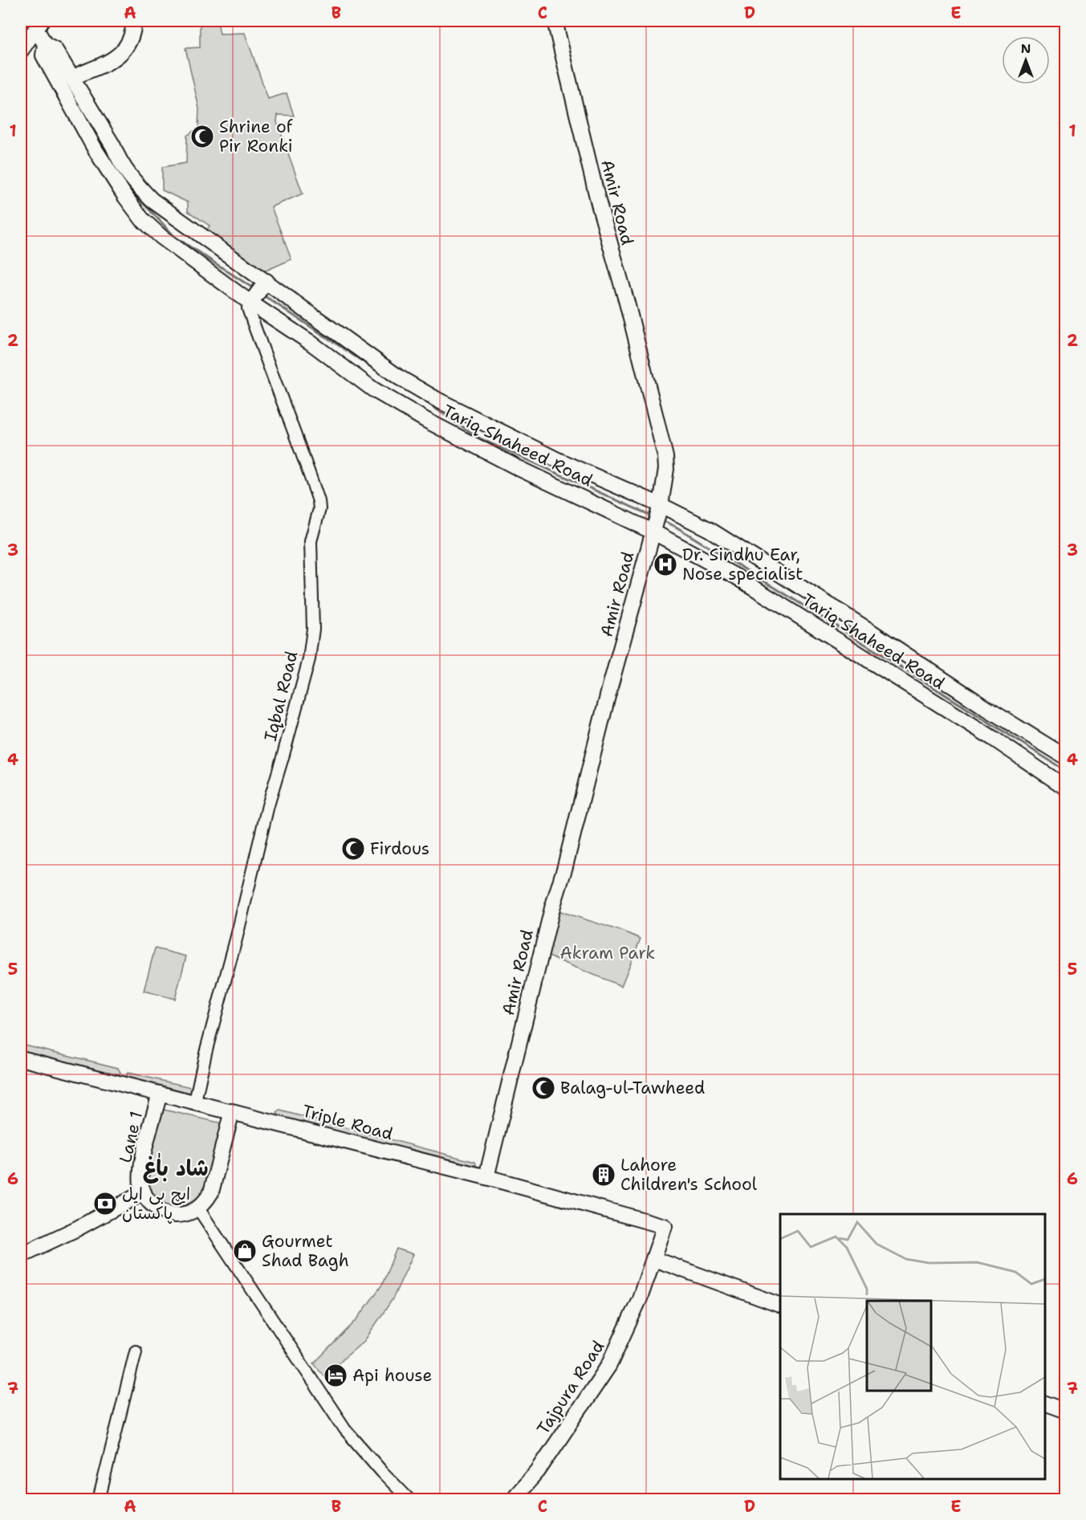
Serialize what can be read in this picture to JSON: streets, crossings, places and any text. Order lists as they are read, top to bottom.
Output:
{
  "streets": {
    "main road": [
      "Amir Road",
      "Tariq Shaheed Road",
      "Triple Road",
      "Lane 1",
      "Tajpura Road"
    ],
    "street": ["Iqbal Road"]
  },
  "crossings": [
    ["Amir Road", "Tariq Shaheed Road"],
    ["Amir Road", "Triple Road"],
    ["Tariq Shaheed Road", "Iqbal Road"],
    ["Iqbal Road", "Triple Road"],
    ["Triple Road", "Lane 1"],
    ["Triple Road", "Tajpura Road"]
  ],
  "districts": ["شاد باٰغ"],
  "parks": ["Akram Park"],
  "places": {
    "mosque": ["Shrine of Pir Ronki", "Firdous", "Balag-ul-Tawheed"],
    "hospital": ["Dr. Sindhu Ear, Nose specialist"],
    "building": ["Lahore Children's School"],
    "bank": ["ایچ بی ایل پاکستان"],
    "shop": ["Gourmet Shad Bagh"],
    "hotel": ["Api house"]
  },
  "north": "top",
  "grid": {
    "columns": [
      "A",
      "B",
      "C",
      "D",
      "E"
    ],
    "rows": [
      "1",
      "2",
      "3",
      "4",
      "5",
      "6",
      "7"
    ]
  }
}
